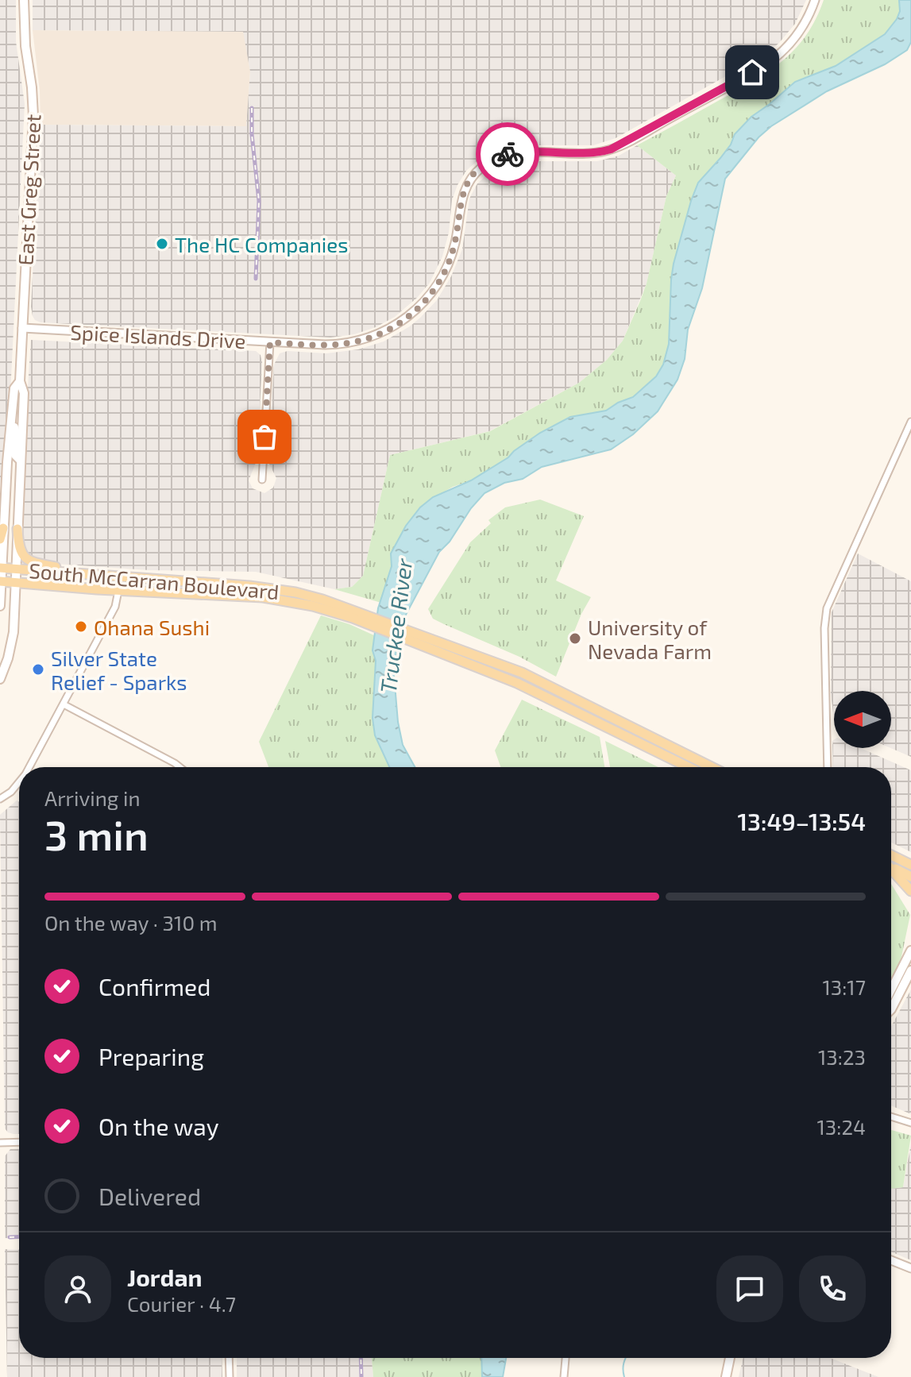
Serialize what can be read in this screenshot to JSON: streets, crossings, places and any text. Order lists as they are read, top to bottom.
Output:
{
  "streets": {
    "main road": ["East Greg Street", "South McCarran Boulevard"],
    "street": ["Spice Islands Drive"]
  },
  "crossings": [
    ["East Greg Street", "Spice Islands Drive"],
    ["East Greg Street", "South McCarran Boulevard"]
  ],
  "water": ["Truckee River"],
  "places": [
    "The HC Companies",
    "Ohana Sushi",
    "University of Nevada Farm",
    "Silver State Relief - Sparks"
  ],
  "north": "left",
  "page": {
    "heading": ["3 min", "Arriving in", "13:49–13:54"],
    "panel": ["Jordan", "Courier · 4.7"],
    "bar": "On the way · 310 m",
    "list": [
      ["Confirmed", "13:17"],
      ["Preparing", "13:23"],
      ["On the way", "13:24"],
      "Delivered"
    ]
  }
}
